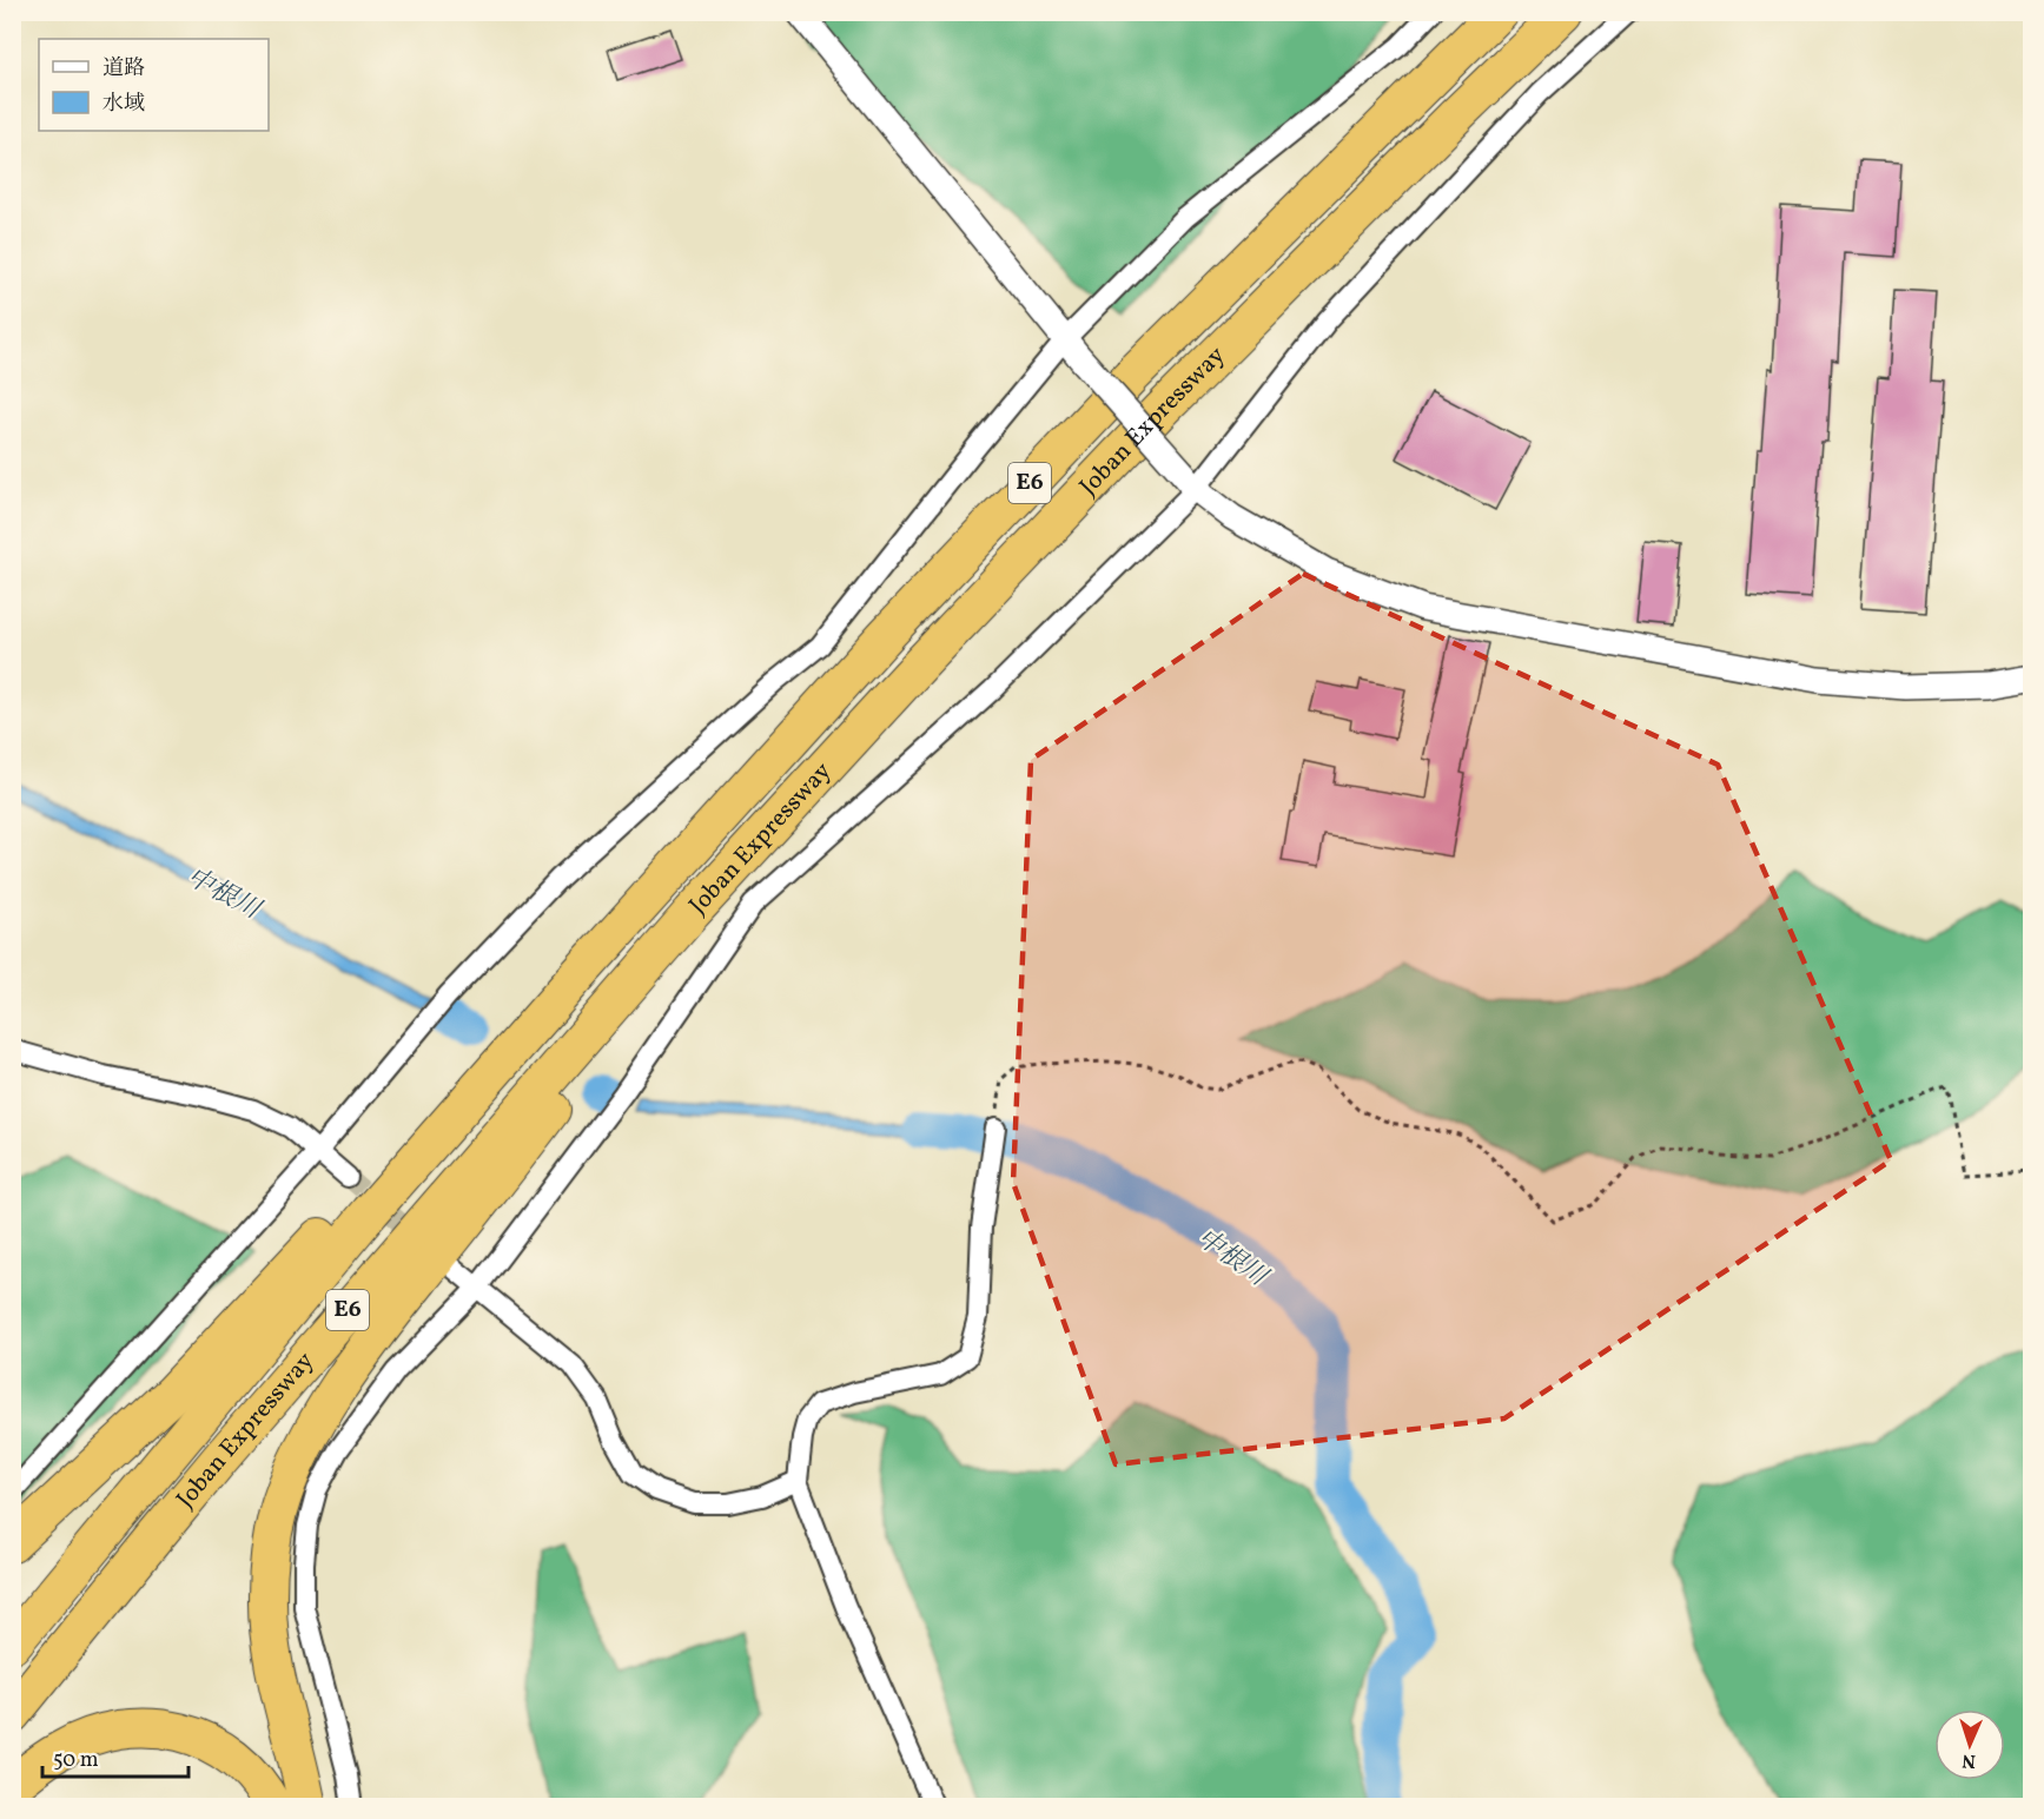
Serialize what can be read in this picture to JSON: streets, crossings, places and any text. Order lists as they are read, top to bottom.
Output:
{
  "streets": {
    "highway": ["Joban Expressway", "E6"]
  },
  "water": ["中根川"],
  "legend": ["道路", "水域"],
  "scale_bar": "50 m",
  "north": "bottom"
}
